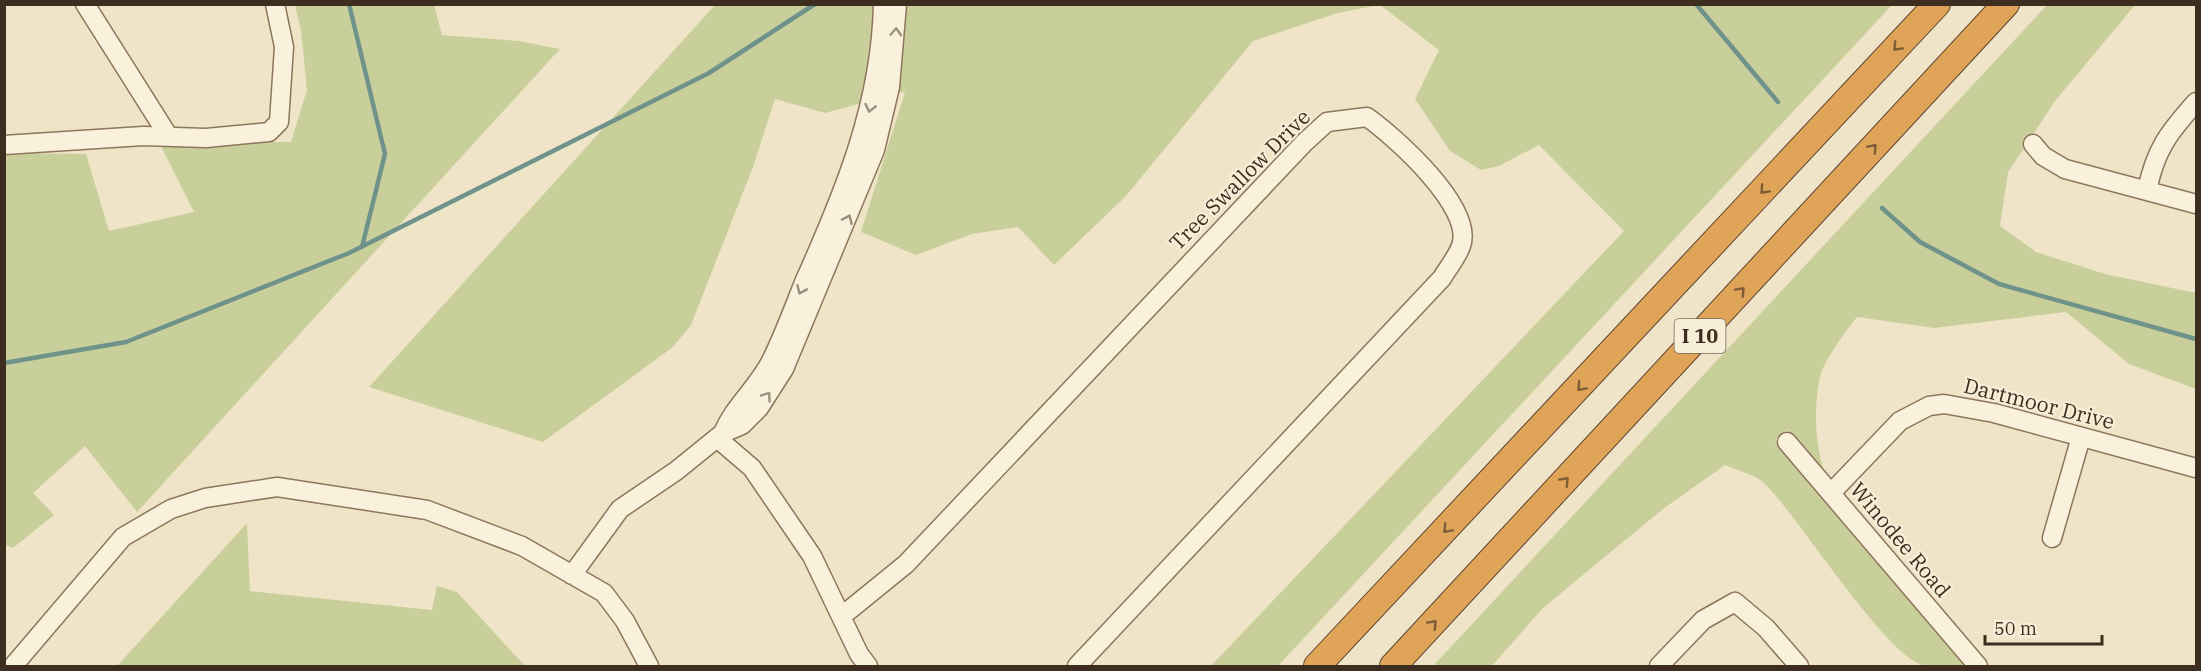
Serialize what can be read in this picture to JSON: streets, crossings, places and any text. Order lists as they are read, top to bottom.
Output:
{
  "streets": {
    "highway": ["I 10"],
    "street": ["Tree Swallow Drive", "Dartmoor Drive", "Winodee Road"]
  },
  "crossings": [
    ["Dartmoor Drive", "Winodee Road"]
  ],
  "scale_bar": "50 m"
}
